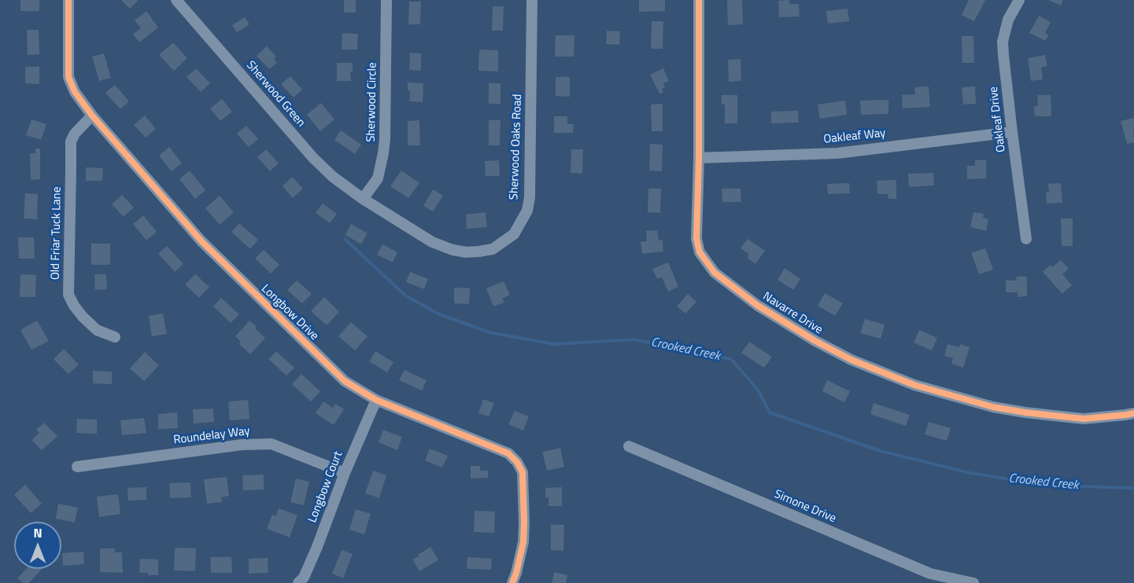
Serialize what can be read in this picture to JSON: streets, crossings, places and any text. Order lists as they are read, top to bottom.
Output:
{
  "streets": {
    "street": [
      "Sherwood Green",
      "Sherwood Circle",
      "Oakleaf Drive",
      "Oakleaf Way",
      "Sherwood Oaks Road",
      "Old Friar Tuck Lane",
      "Longbow Drive",
      "Navarre Drive",
      "Roundelay Way",
      "Longbow Court",
      "Simone Drive"
    ]
  },
  "crossings": [
    ["Sherwood Green", "Sherwood Circle"],
    ["Sherwood Green", "Sherwood Oaks Road"],
    ["Sherwood Circle", "Sherwood Oaks Road"],
    ["Oakleaf Drive", "Oakleaf Way"],
    ["Oakleaf Way", "Navarre Drive"],
    ["Old Friar Tuck Lane", "Longbow Drive"],
    ["Longbow Drive", "Longbow Court"],
    ["Roundelay Way", "Longbow Court"]
  ],
  "water": ["Crooked Creek"],
  "north": "top"
}
